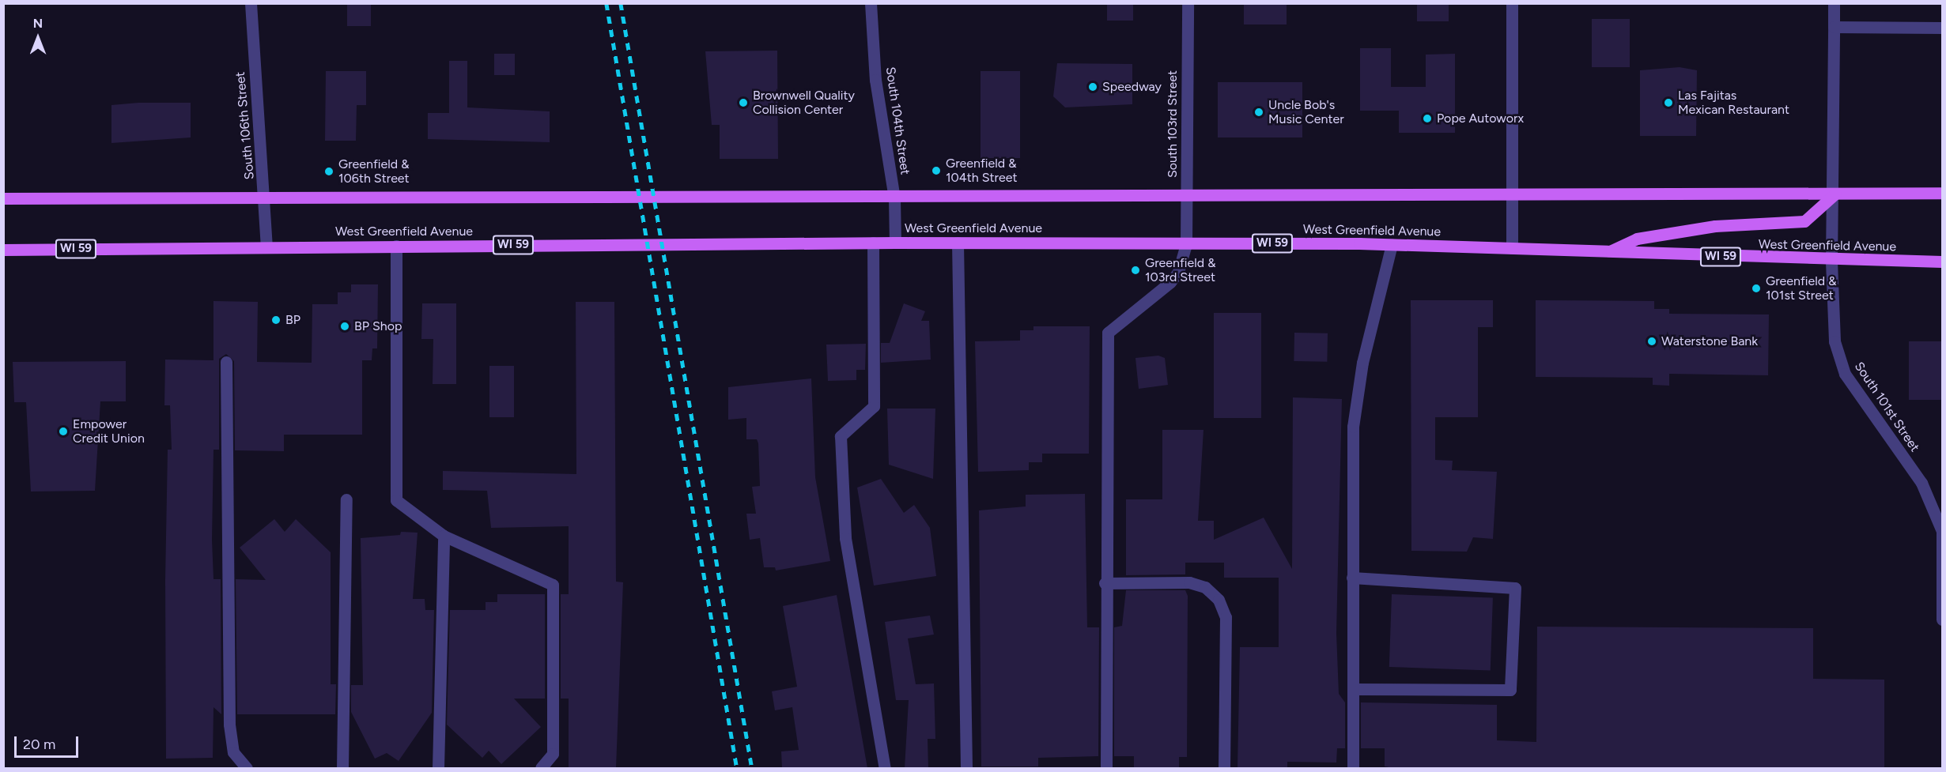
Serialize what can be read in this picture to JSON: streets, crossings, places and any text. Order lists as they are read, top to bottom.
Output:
{
  "streets": {
    "main road": ["West Greenfield Avenue", "WI 59"],
    "street": [
      "South 104th Street",
      "South 103rd Street",
      "South 106th Street",
      "South 101st Street"
    ]
  },
  "crossings": [
    ["South 104th Street", "West Greenfield Avenue"],
    ["South 103rd Street", "West Greenfield Avenue"],
    ["South 106th Street", "West Greenfield Avenue"],
    ["West Greenfield Avenue", "South 101st Street"]
  ],
  "places": [
    "Speedway",
    "Brownwell Quality Collision Center",
    "Las Fajitas Mexican Restaurant",
    "Uncle Bob's Music Center",
    "Pope Autoworx",
    "Greenfield & 104th Street",
    "Greenfield & 106th Street",
    "Greenfield & 103rd Street",
    "Greenfield & 101st Street",
    "BP",
    "BP Shop",
    "Waterstone Bank",
    "Empower Credit Union"
  ],
  "scale_bar": "20 m",
  "north": "top"
}
